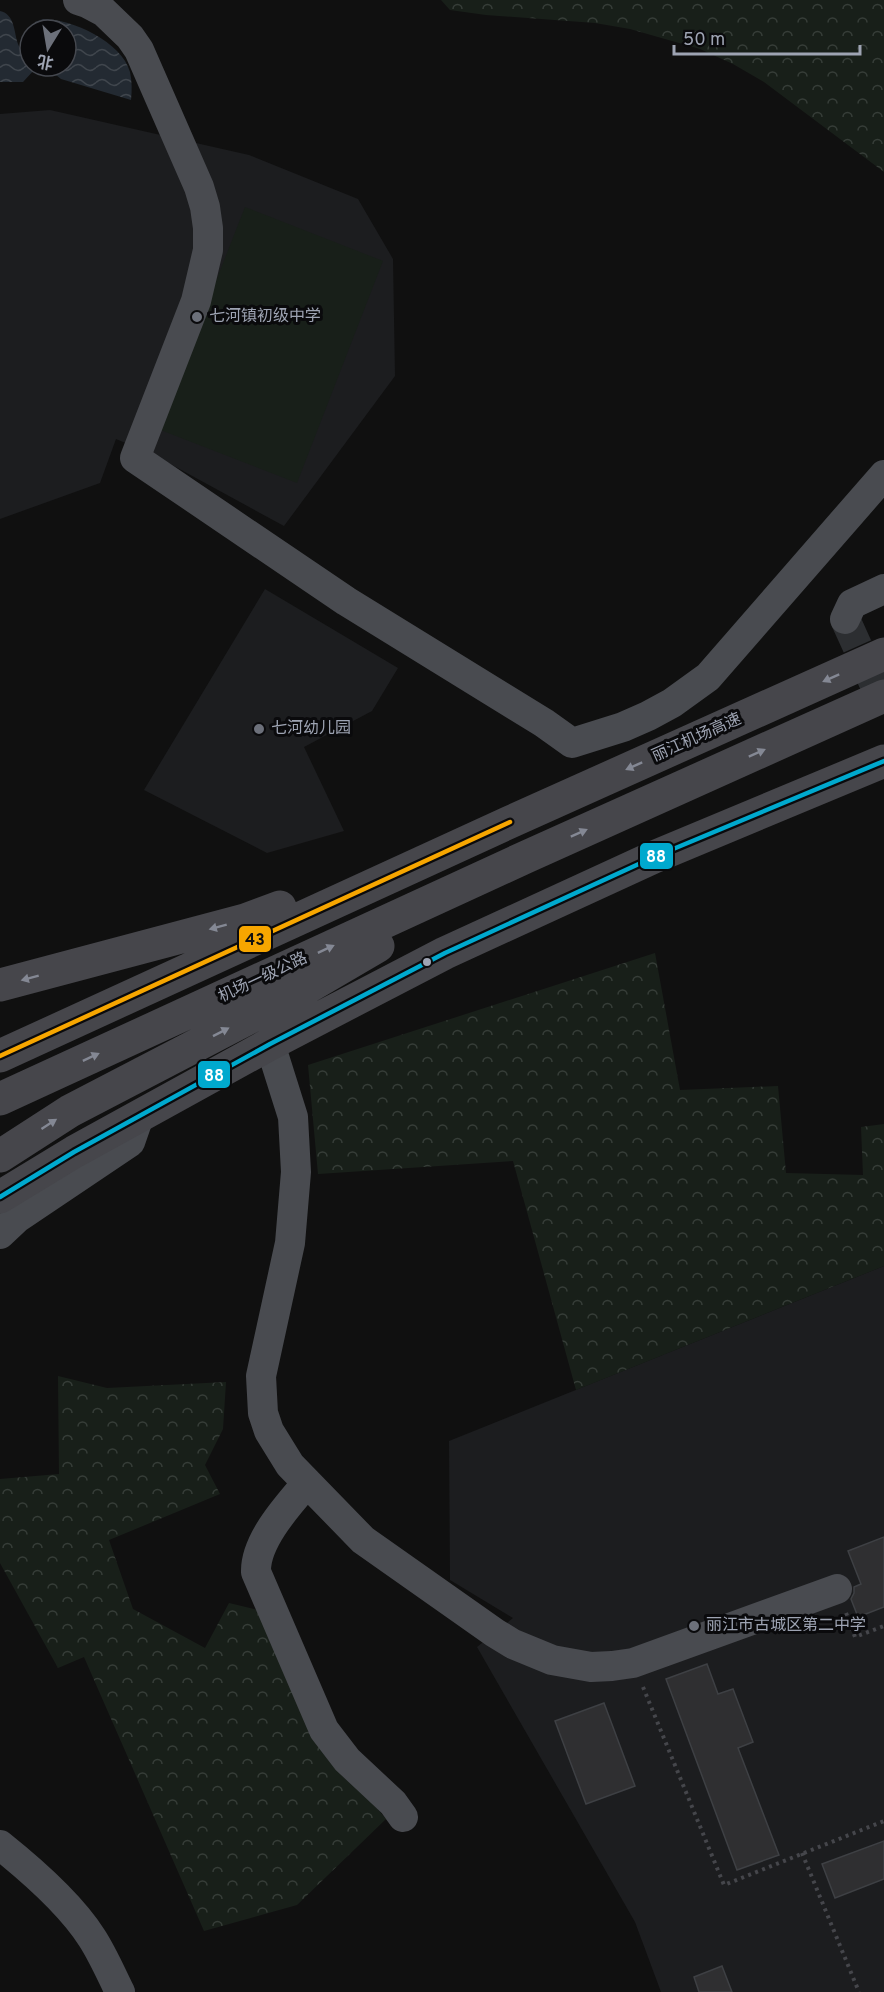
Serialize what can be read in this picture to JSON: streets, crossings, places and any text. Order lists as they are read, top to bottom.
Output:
{
  "streets": {
    "highway": ["丽江机场高速", "机场一级公路"]
  },
  "places": ["七河镇初级中学", "七河幼儿园", "丽江市古城区第二中学"],
  "lines": ["transit line 88", "transit line 43"],
  "scale_bar": "50 m",
  "north": "bottom"
}
